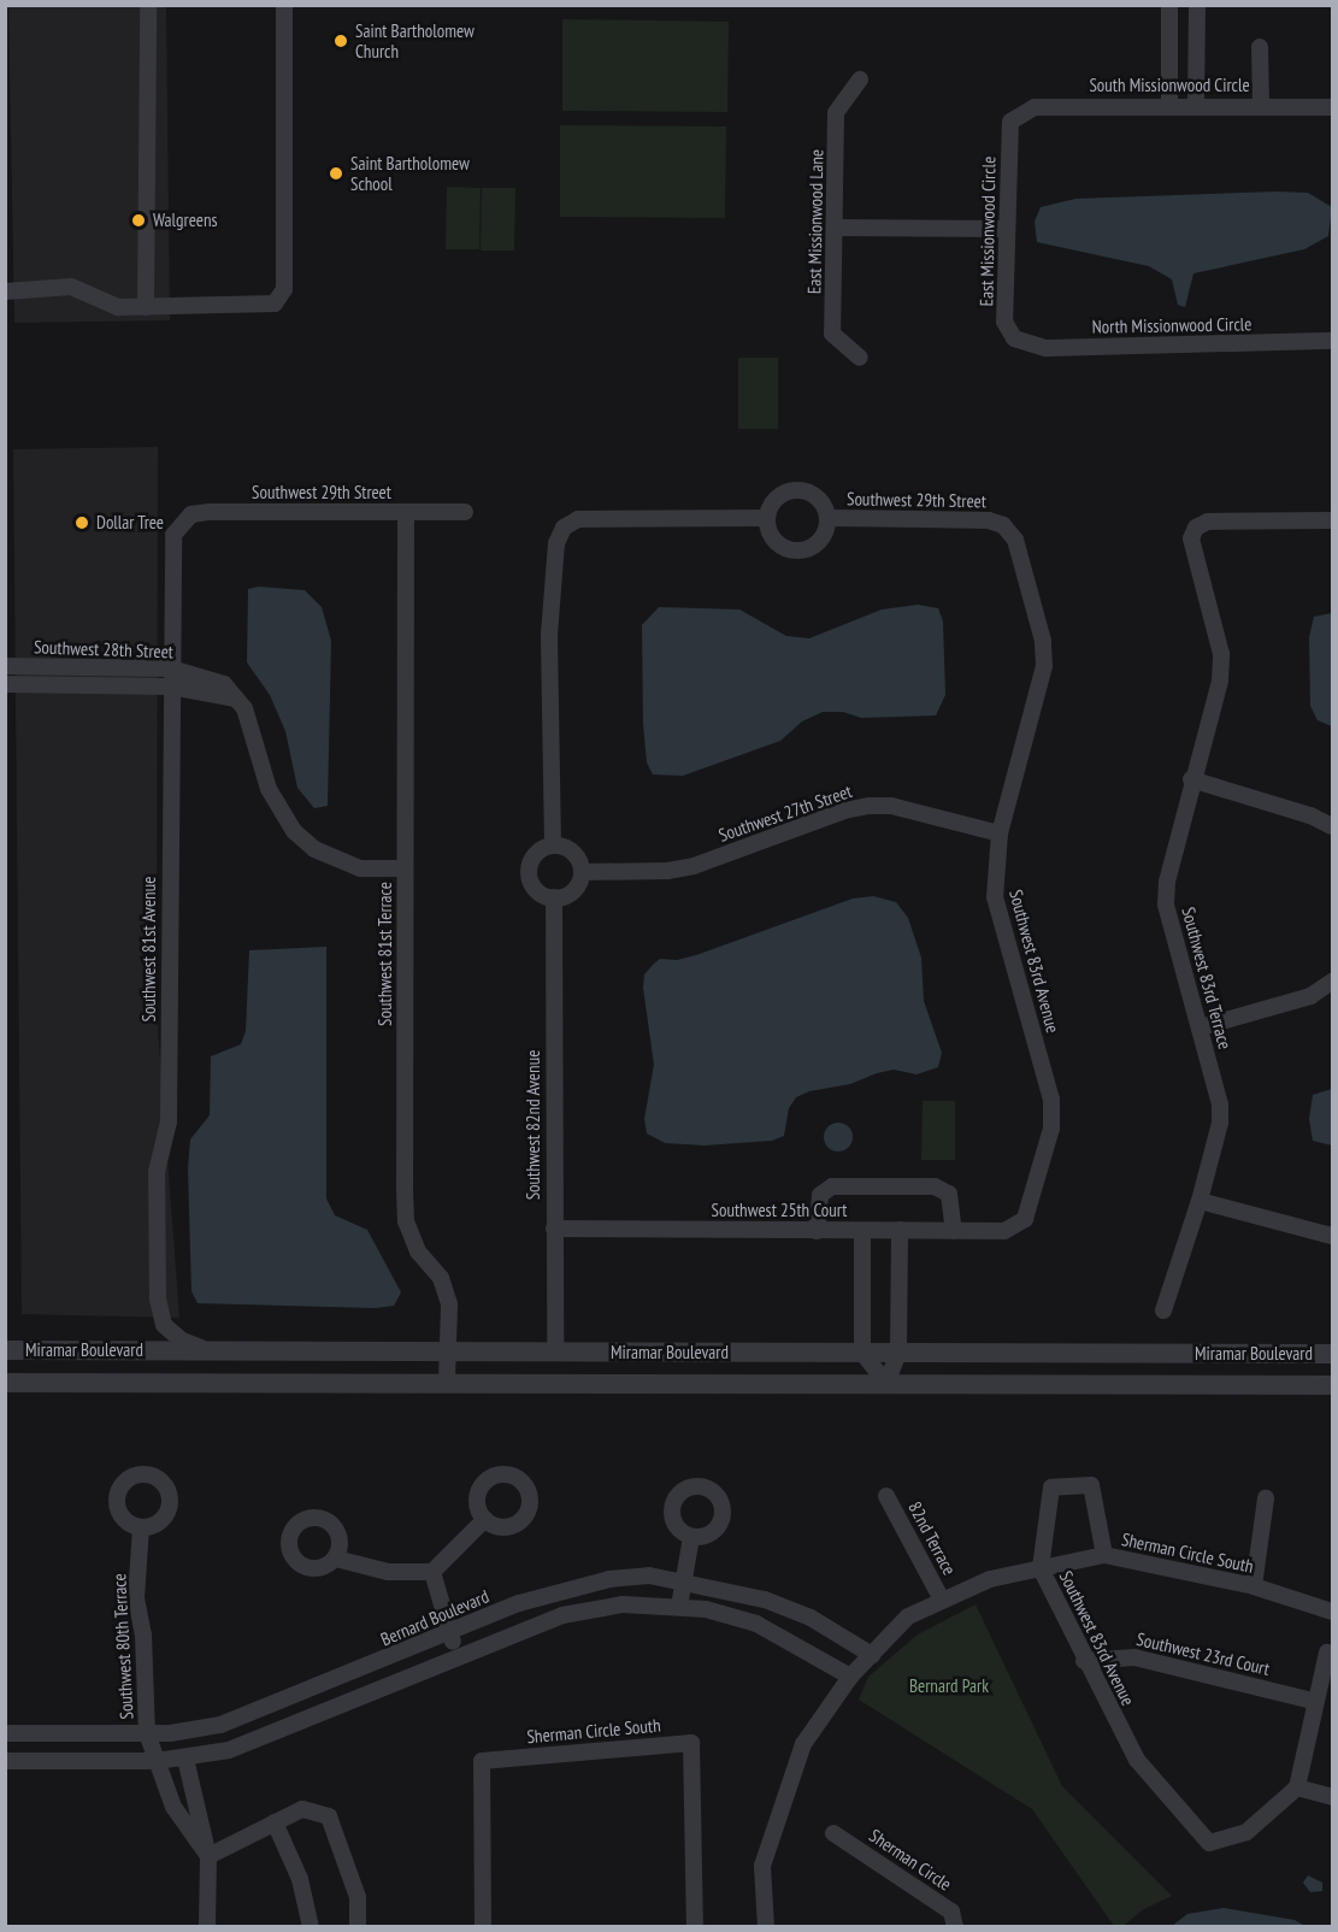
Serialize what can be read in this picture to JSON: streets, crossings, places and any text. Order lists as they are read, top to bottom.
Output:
{
  "streets": {
    "street": [
      "South Missionwood Circle",
      "East Missionwood Lane",
      "East Missionwood Circle",
      "North Missionwood Circle",
      "Southwest 29th Street",
      "Southwest 28th Street",
      "Southwest 27th Street",
      "Southwest 81st Avenue",
      "Southwest 81st Terrace",
      "Southwest 83rd Avenue",
      "Southwest 83rd Terrace",
      "Southwest 82nd Avenue",
      "Southwest 25th Court",
      "Miramar Boulevard",
      "82nd Terrace",
      "Sherman Circle South",
      "Bernard Boulevard",
      "Southwest 80th Terrace",
      "Southwest 23rd Court",
      "Sherman Circle"
    ]
  },
  "crossings": [
    ["South Missionwood Circle", "East Missionwood Circle"],
    ["East Missionwood Circle", "North Missionwood Circle"],
    ["Southwest 29th Street", "Southwest 81st Avenue"],
    ["Southwest 29th Street", "Southwest 81st Terrace"],
    ["Southwest 29th Street", "Southwest 83rd Avenue"],
    ["Southwest 28th Street", "Southwest 81st Avenue"],
    ["Southwest 28th Street", "Southwest 81st Terrace"],
    ["Southwest 27th Street", "Southwest 83rd Avenue"],
    ["Southwest 27th Street", "Southwest 82nd Avenue"],
    ["Southwest 81st Avenue", "Miramar Boulevard"],
    ["Southwest 81st Terrace", "Miramar Boulevard"],
    ["Southwest 83rd Avenue", "Southwest 25th Court"],
    ["Southwest 83rd Avenue", "Sherman Circle South"],
    ["Southwest 83rd Avenue", "Southwest 23rd Court"],
    ["Southwest 82nd Avenue", "Southwest 25th Court"],
    ["Southwest 82nd Avenue", "Miramar Boulevard"],
    ["82nd Terrace", "Sherman Circle South"],
    ["Sherman Circle South", "Bernard Boulevard"],
    ["Bernard Boulevard", "Southwest 80th Terrace"]
  ],
  "parks": ["Bernard Park"],
  "places": [
    "Saint Bartholomew Church",
    "Saint Bartholomew School",
    "Walgreens",
    "Dollar Tree"
  ]
}
